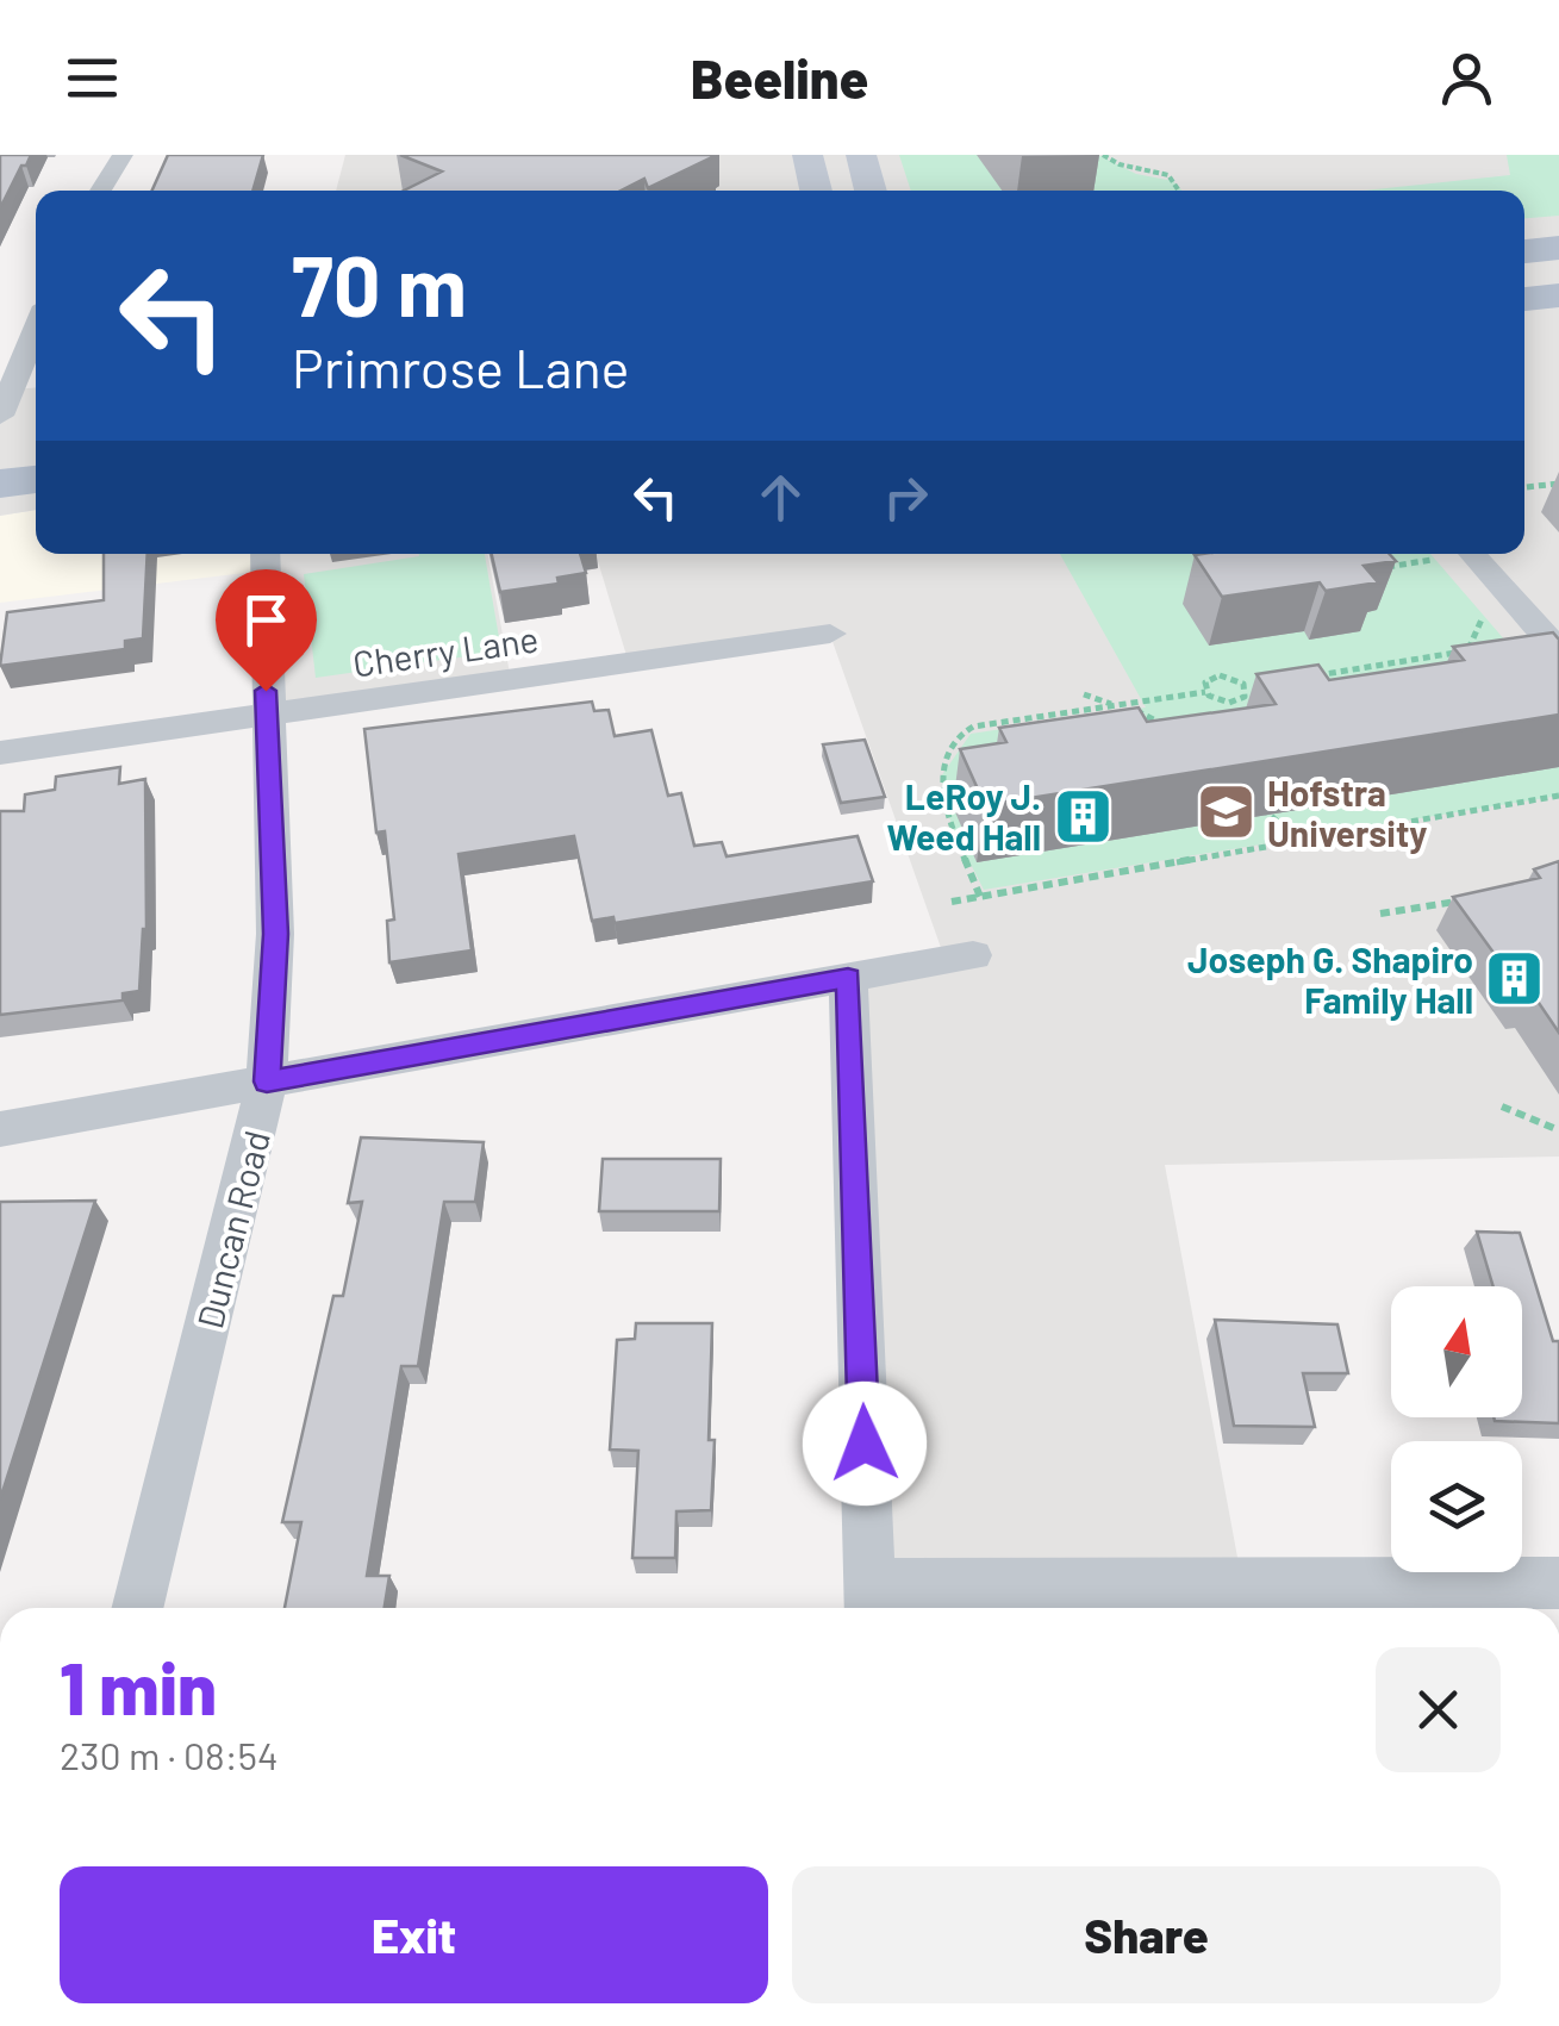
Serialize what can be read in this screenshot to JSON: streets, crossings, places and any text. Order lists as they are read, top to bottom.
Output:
{
  "streets": {
    "street": ["Cherry Lane", "Duncan Road"]
  },
  "crossings": [
    ["Cherry Lane", "Duncan Road"]
  ],
  "places": {
    "school or university": ["Hofstra University"],
    "building": ["LeRoy J. Weed Hall", "Joseph G. Shapiro Family Hall"]
  },
  "north": "top",
  "page": {
    "header": "Beeline",
    "turn": ["70 m", "Primrose Lane"],
    "heading": ["1 min", "230 m · 08:54"],
    "buttons": ["Exit", "Share"]
  }
}
